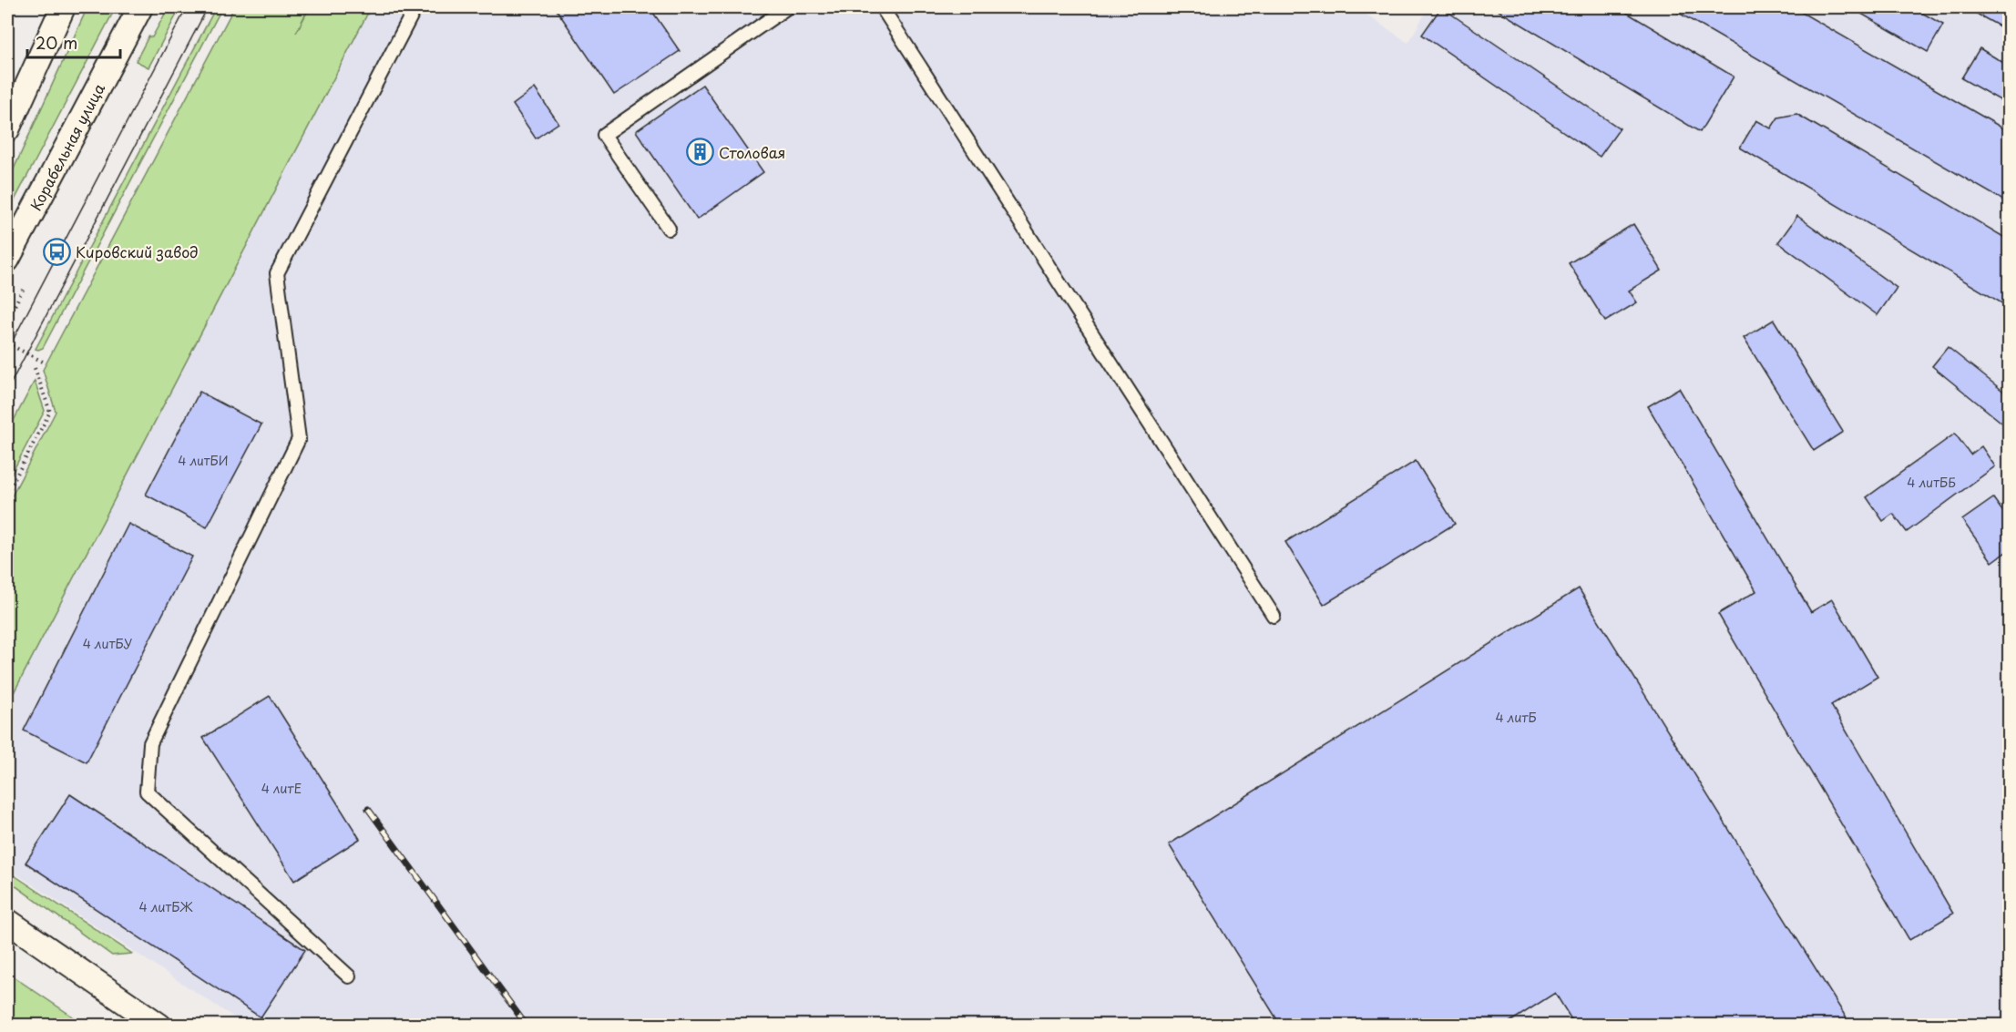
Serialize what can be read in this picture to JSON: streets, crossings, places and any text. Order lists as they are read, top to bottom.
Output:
{
  "streets": {
    "street": ["Корабельная улица"]
  },
  "places": {
    "building": ["Столовая"],
    "bus stop": ["Кировский завод"]
  },
  "house_numbers": [
    "4 литБИ",
    "4 литББ",
    "4 литБУ",
    "4 литБ",
    "4 литЕ",
    "4 литБЖ"
  ],
  "scale_bar": "20 m"
}
